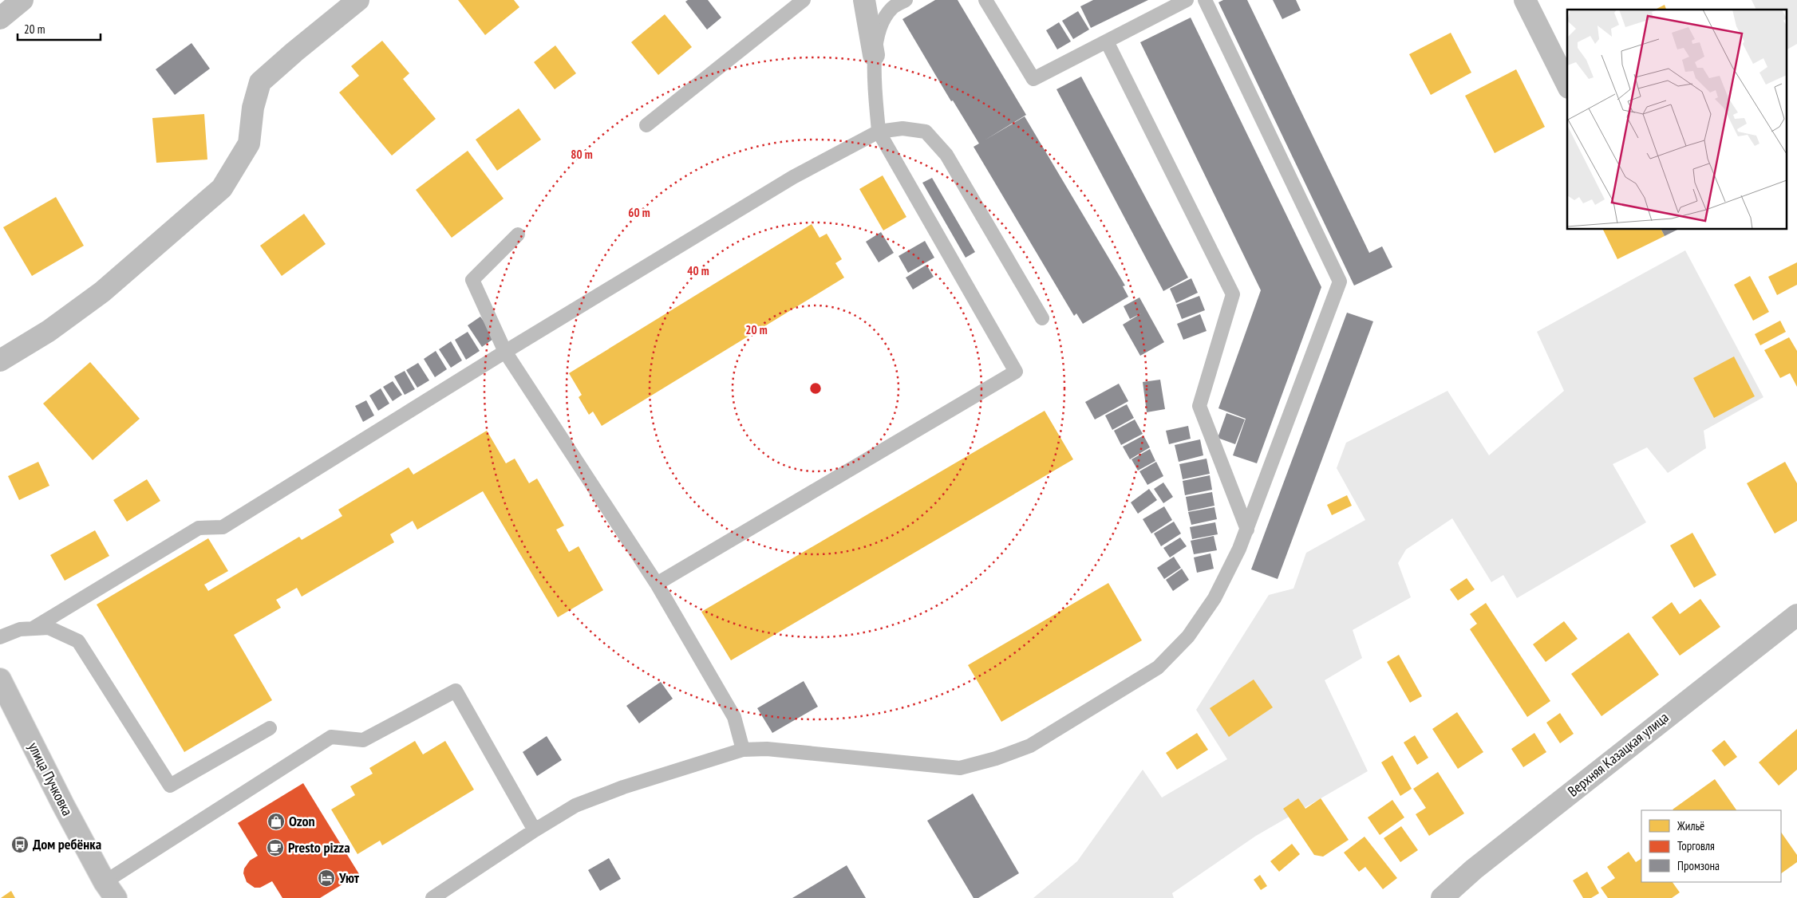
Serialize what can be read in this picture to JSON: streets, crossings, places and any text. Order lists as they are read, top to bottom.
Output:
{
  "streets": {
    "street": ["Верхняя Казацкая улица", "улица Пучковка"]
  },
  "places": {
    "shop": ["Ozon"],
    "bus stop": ["Дом ребёнка"],
    "cafe": ["Presto pizza"],
    "hotel": ["Уют"]
  },
  "legend": ["Жильё", "Торговля", "Промзона"],
  "scale_bar": "20 m",
  "rings": [
    "80 m",
    "60 m",
    "40 m",
    "20 m"
  ]
}
